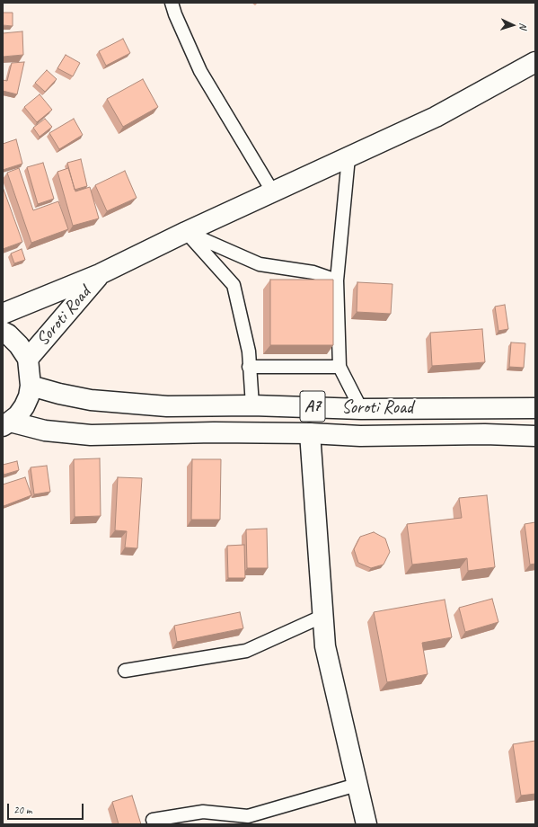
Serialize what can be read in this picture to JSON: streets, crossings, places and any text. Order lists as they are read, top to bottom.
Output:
{
  "streets": {
    "main road": ["Soroti Road", "A7"]
  },
  "crossings": [
    ["Soroti Road", "A7"]
  ],
  "scale_bar": "20 m",
  "north": "right"
}
